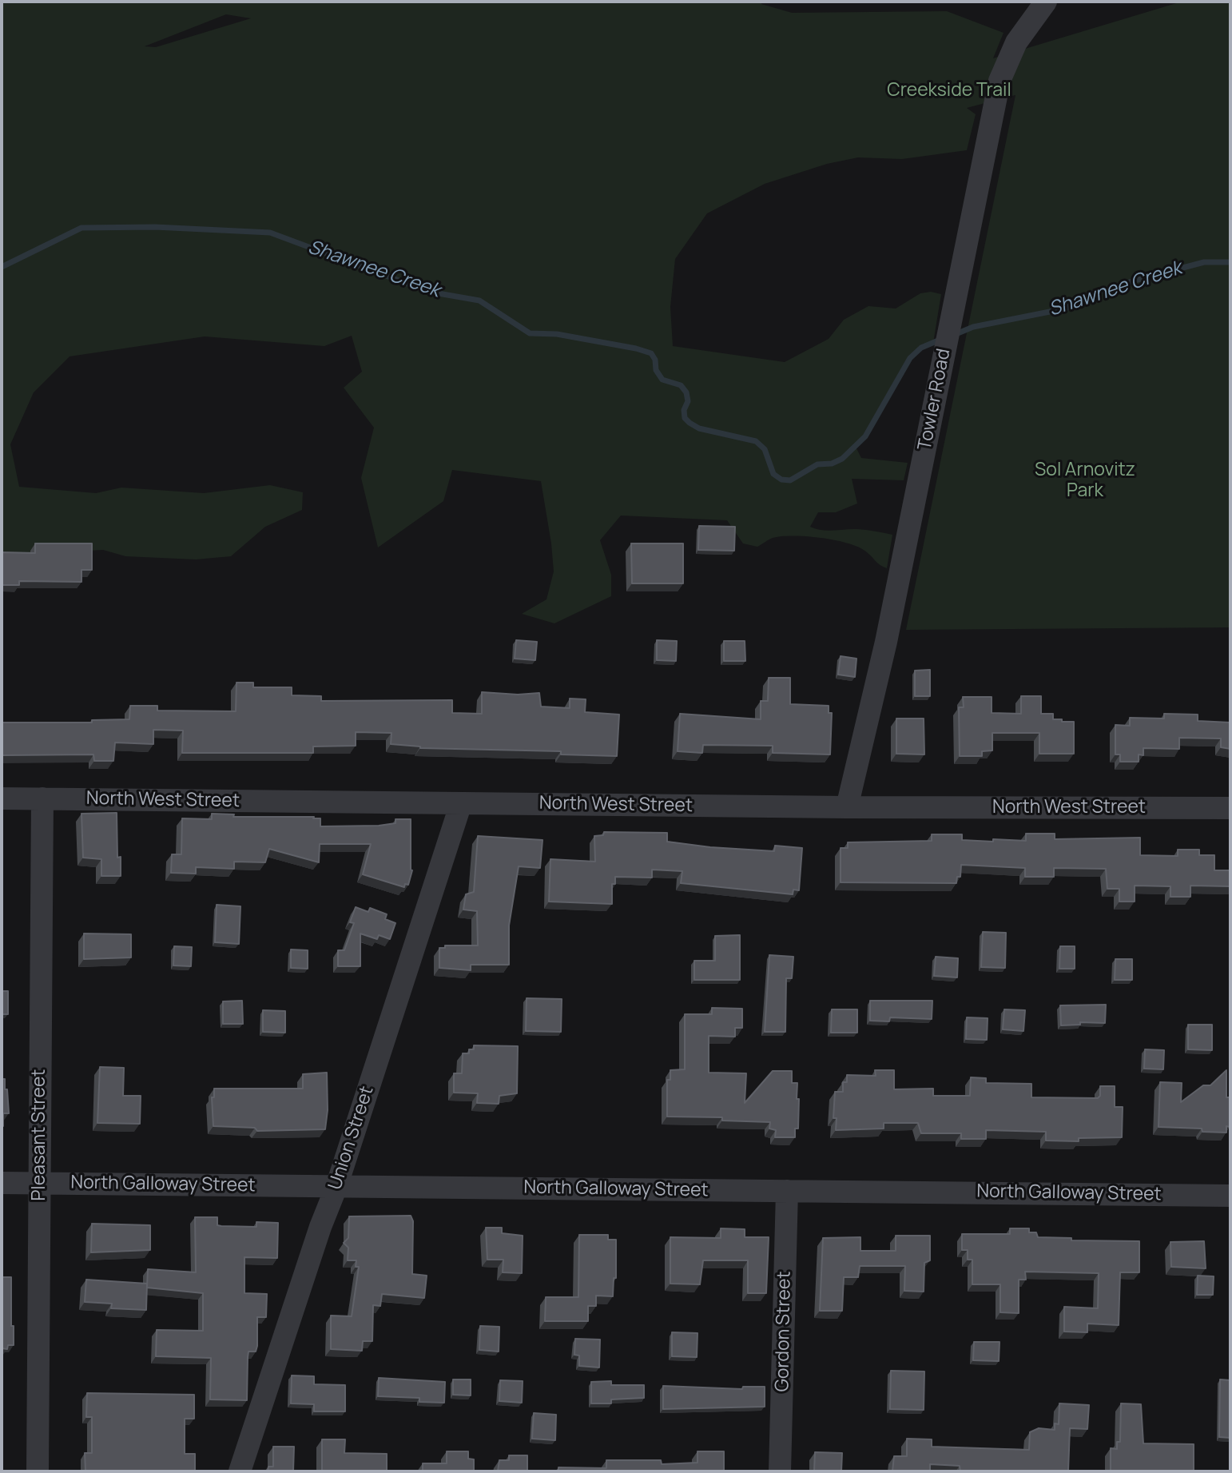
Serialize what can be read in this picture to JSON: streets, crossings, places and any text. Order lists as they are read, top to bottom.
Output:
{
  "streets": {
    "street": [
      "Towler Road",
      "North West Street",
      "Pleasant Street",
      "Union Street",
      "North Galloway Street",
      "Gordon Street"
    ]
  },
  "crossings": [
    ["Towler Road", "North West Street"],
    ["North West Street", "Pleasant Street"],
    ["North West Street", "Union Street"],
    ["Pleasant Street", "North Galloway Street"],
    ["Union Street", "North Galloway Street"],
    ["North Galloway Street", "Gordon Street"]
  ],
  "water": ["Shawnee Creek"],
  "parks": ["Creekside Trail", "Sol Arnovitz Park"]
}
